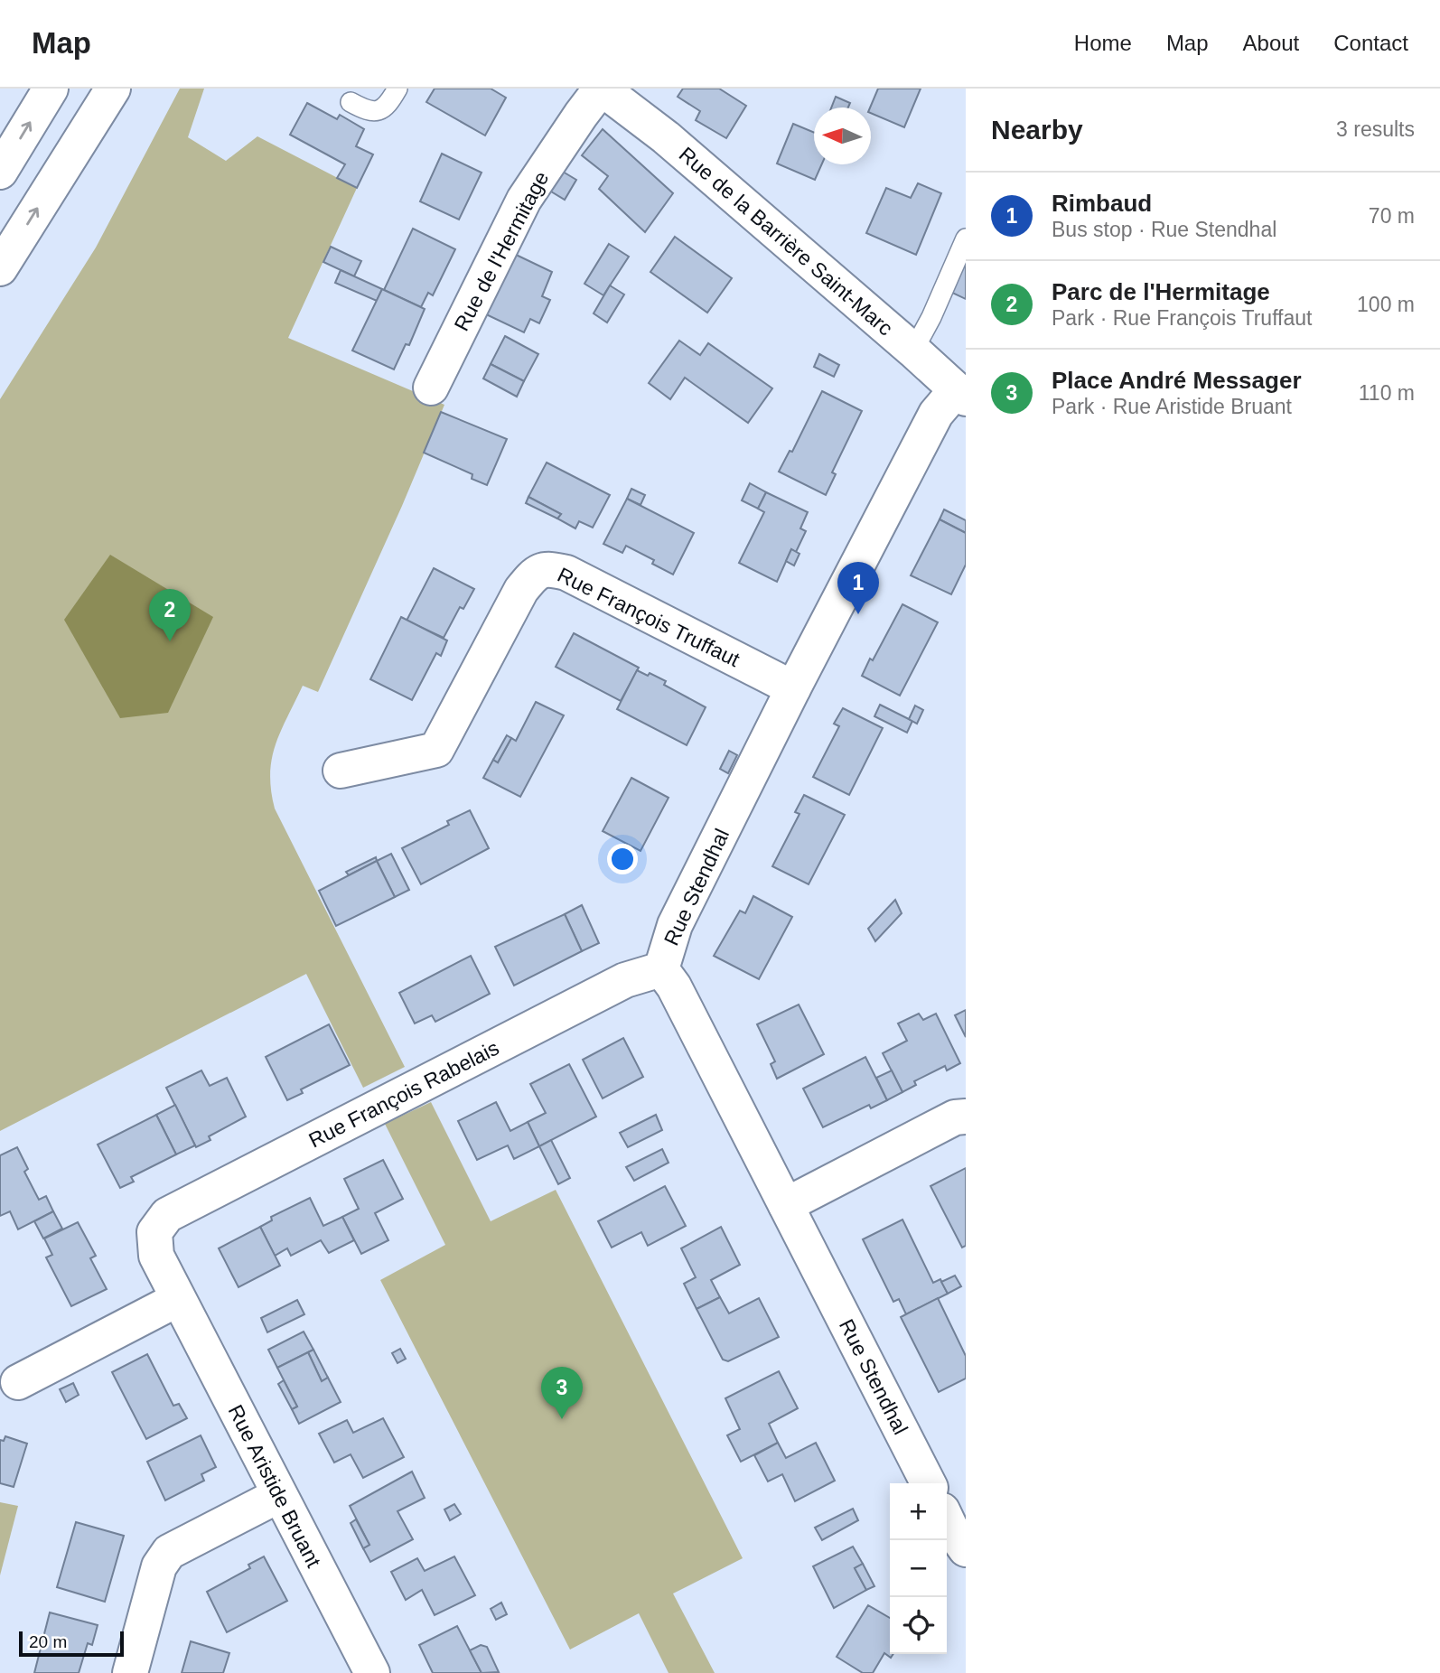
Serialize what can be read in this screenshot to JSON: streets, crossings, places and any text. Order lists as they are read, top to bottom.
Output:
{
  "streets": {
    "street": [
      "Rue de la Barrière Saint-Marc",
      "Rue de l'Hermitage",
      "Rue François Truffaut",
      "Rue Stendhal",
      "Rue François Rabelais",
      "Rue Aristide Bruant"
    ]
  },
  "crossings": [
    ["Rue de la Barrière Saint-Marc", "Rue de l'Hermitage"],
    ["Rue de la Barrière Saint-Marc", "Rue Stendhal"],
    ["Rue François Truffaut", "Rue Stendhal"],
    ["Rue Stendhal", "Rue François Rabelais"],
    ["Rue François Rabelais", "Rue Aristide Bruant"]
  ],
  "scale_bar": "20 m",
  "north": "left",
  "page": {
    "header": "Map",
    "nav": [
      "Home",
      "Map",
      "About",
      "Contact"
    ],
    "heading": ["Nearby", "3 results"],
    "list": [
      {
        "mark": "1",
        "name": "Rimbaud",
        "note": "Bus stop · Rue Stendhal",
        "value": "70 m"
      },
      {
        "mark": "2",
        "name": "Parc de l'Hermitage",
        "note": "Park · Rue François Truffaut",
        "value": "100 m"
      },
      {
        "mark": "3",
        "name": "Place André Messager",
        "note": "Park · Rue Aristide Bruant",
        "value": "110 m"
      }
    ],
    "pins": ["1", "2", "3"],
    "map_buttons": ["+", "−"],
    "scale": "20 m"
  }
}
